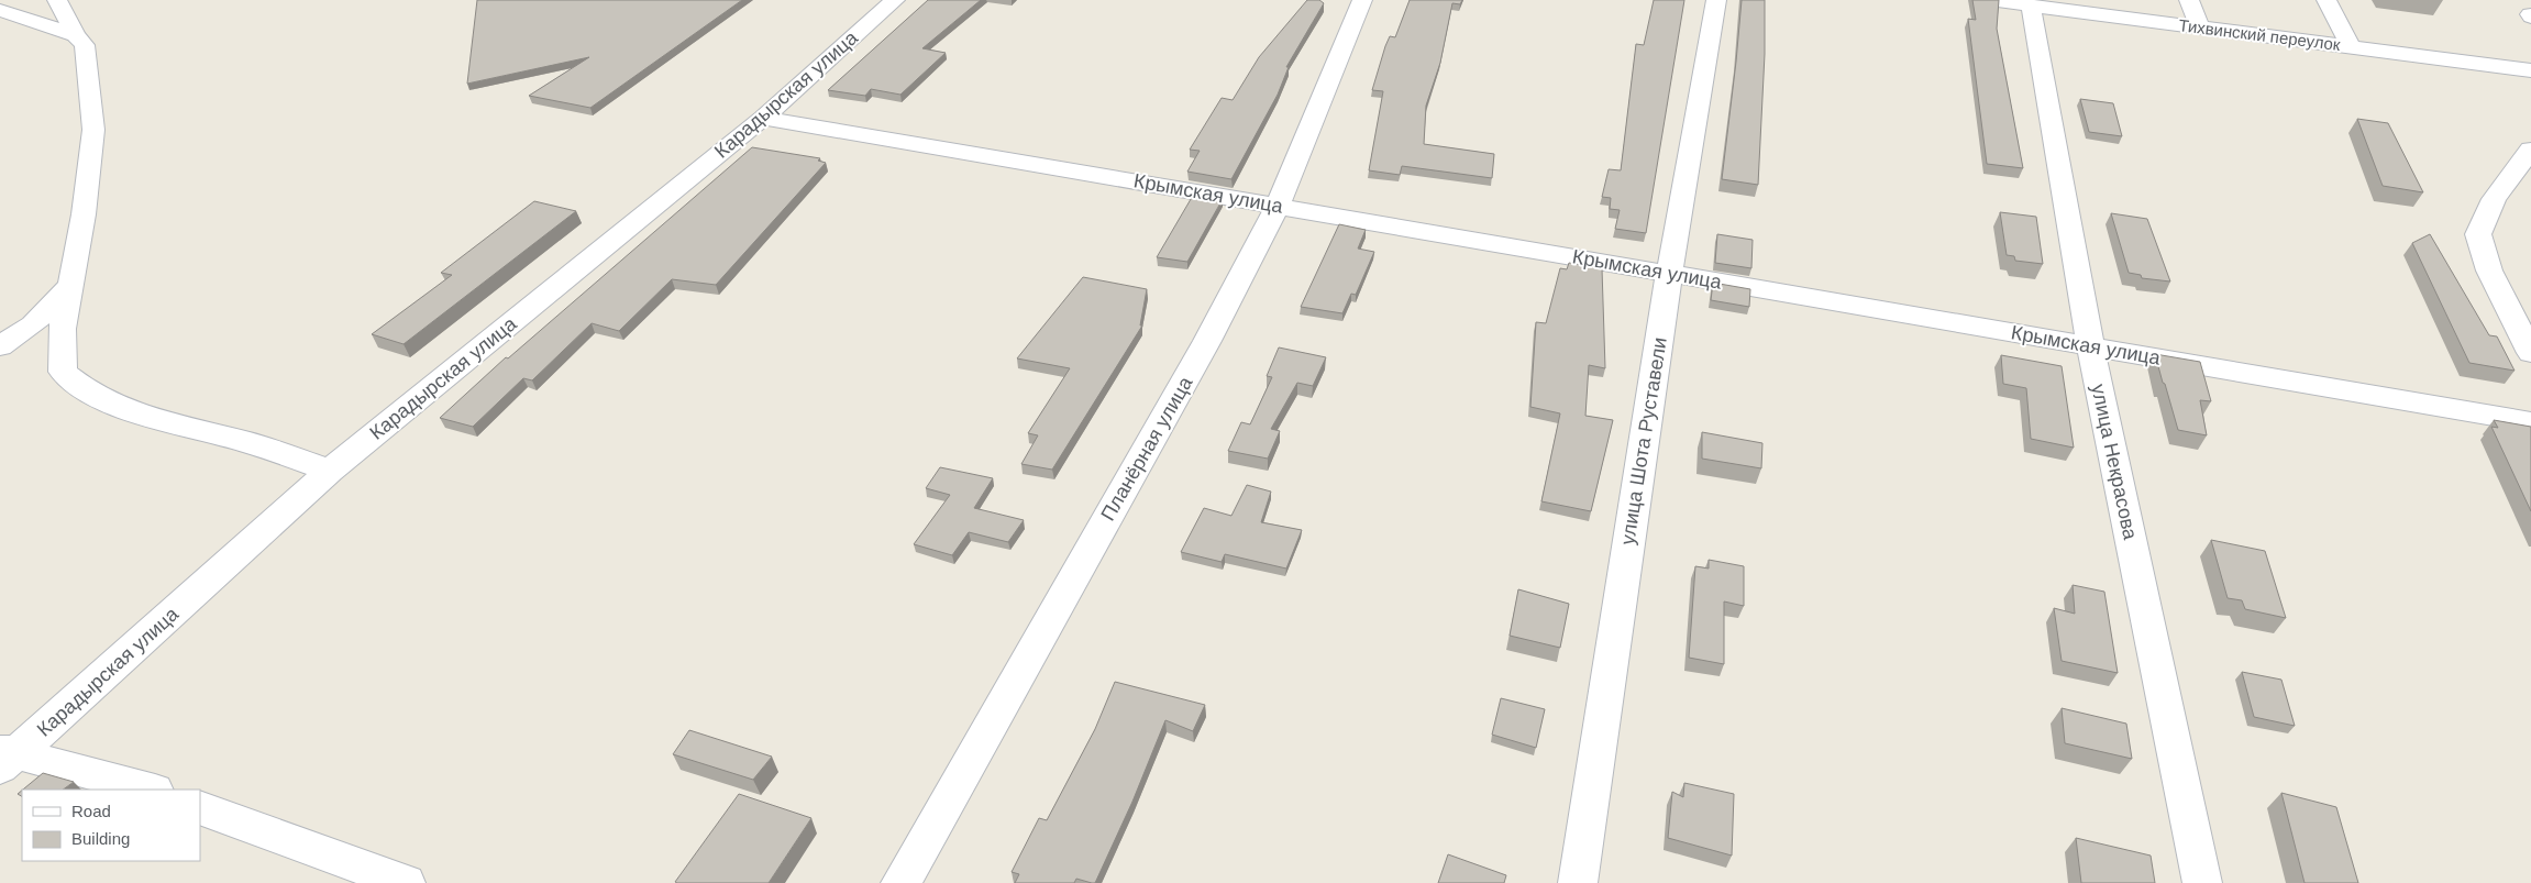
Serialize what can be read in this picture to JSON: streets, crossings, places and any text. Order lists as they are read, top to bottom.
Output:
{
  "streets": {
    "street": [
      "Тихвинский переулок",
      "Карадырская улица",
      "Крымская улица",
      "улица Шота Руставели",
      "Планёрная улица",
      "улица Некрасова"
    ]
  },
  "crossings": [
    ["Тихвинский переулок", "улица Некрасова"],
    ["Карадырская улица", "Крымская улица"],
    ["Крымская улица", "улица Шота Руставели"],
    ["Крымская улица", "Планёрная улица"],
    ["Крымская улица", "улица Некрасова"]
  ],
  "legend": ["Road", "Building"]
}
